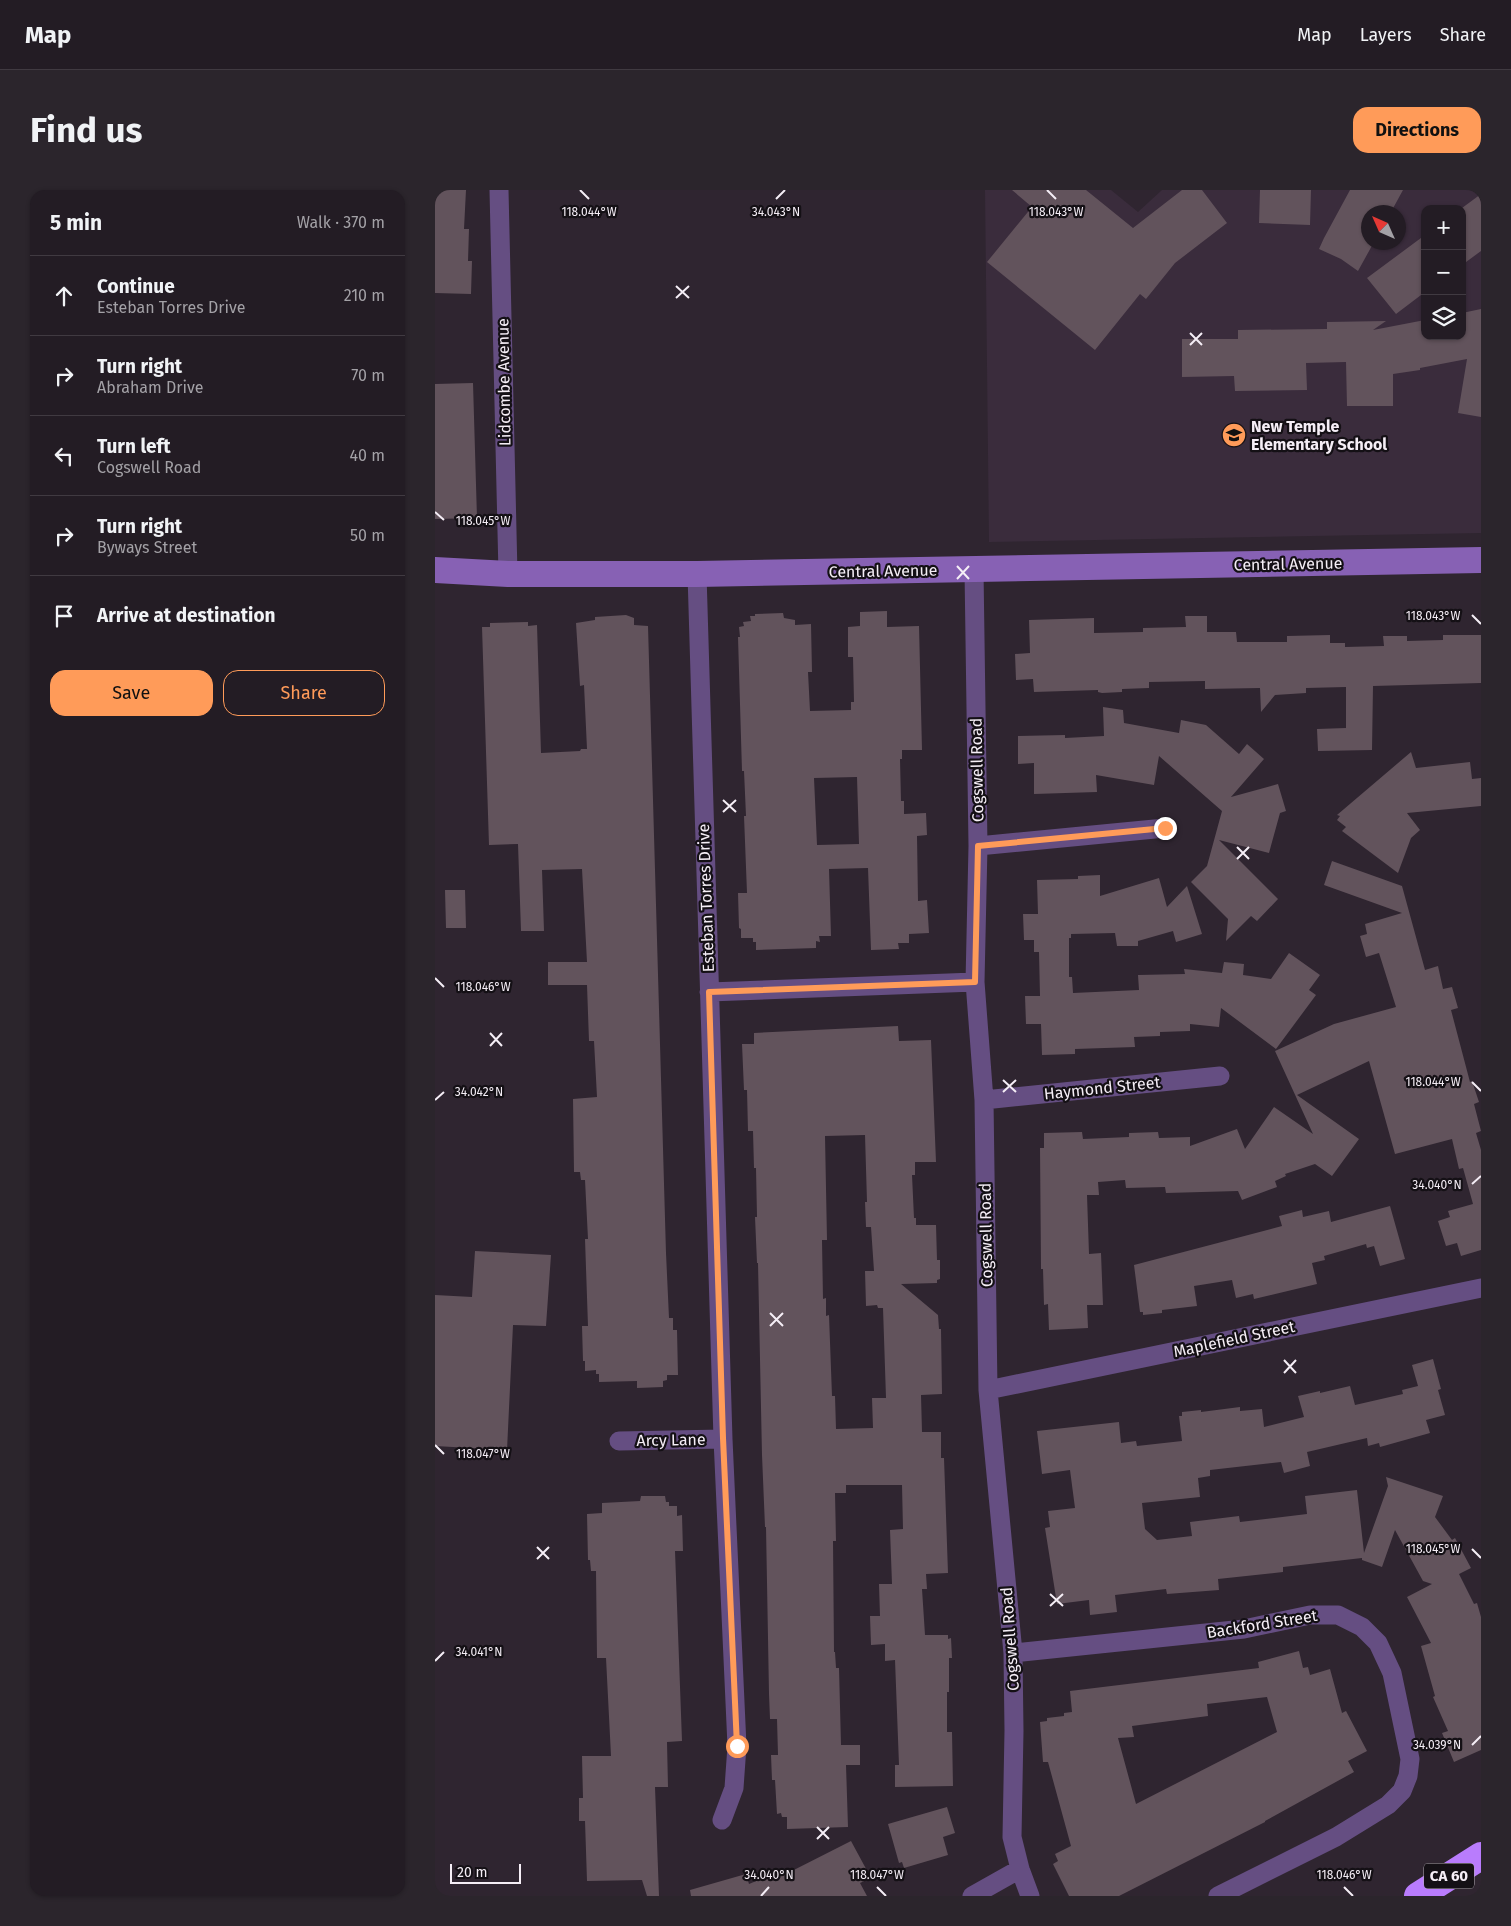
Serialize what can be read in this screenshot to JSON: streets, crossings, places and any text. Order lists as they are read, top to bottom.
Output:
{
  "streets": {
    "highway": ["CA 60"],
    "street": [
      "Lidcombe Avenue",
      "Central Avenue",
      "Cogswell Road",
      "Esteban Torres Drive",
      "Haymond Street",
      "Maplefield Street",
      "Arcy Lane",
      "Backford Street"
    ]
  },
  "crossings": [
    ["Lidcombe Avenue", "Central Avenue"],
    ["Central Avenue", "Cogswell Road"],
    ["Central Avenue", "Esteban Torres Drive"],
    ["Cogswell Road", "Haymond Street"],
    ["Cogswell Road", "Maplefield Street"],
    ["Cogswell Road", "Backford Street"],
    ["Esteban Torres Drive", "Arcy Lane"]
  ],
  "places": {
    "school or university": ["New Temple Elementary School"]
  },
  "scale_bar": "20 m",
  "north": "top left",
  "page": {
    "header": "Map",
    "nav": ["Map", "Layers", "Share"],
    "buttons": [
      "Directions",
      ["Save", "Share"]
    ],
    "title": "Find us",
    "heading": ["5 min", "Walk · 370 m"],
    "map_buttons": ["+", "−"],
    "list": [
      ["Continue", "Esteban Torres Drive", "210 m"],
      ["Turn right", "Abraham Drive", "70 m"],
      ["Turn left", "Cogswell Road", "40 m"],
      ["Turn right", "Byways Street", "50 m"],
      "Arrive at destination"
    ],
    "scale": "20 m"
  },
  "coordinates": [
    "118.044°W",
    "34.043°N",
    "118.043°W",
    "118.045°W",
    "118.046°W",
    "34.042°N",
    "34.040°N",
    "118.047°W",
    "34.041°N",
    "34.039°N"
  ]
}
